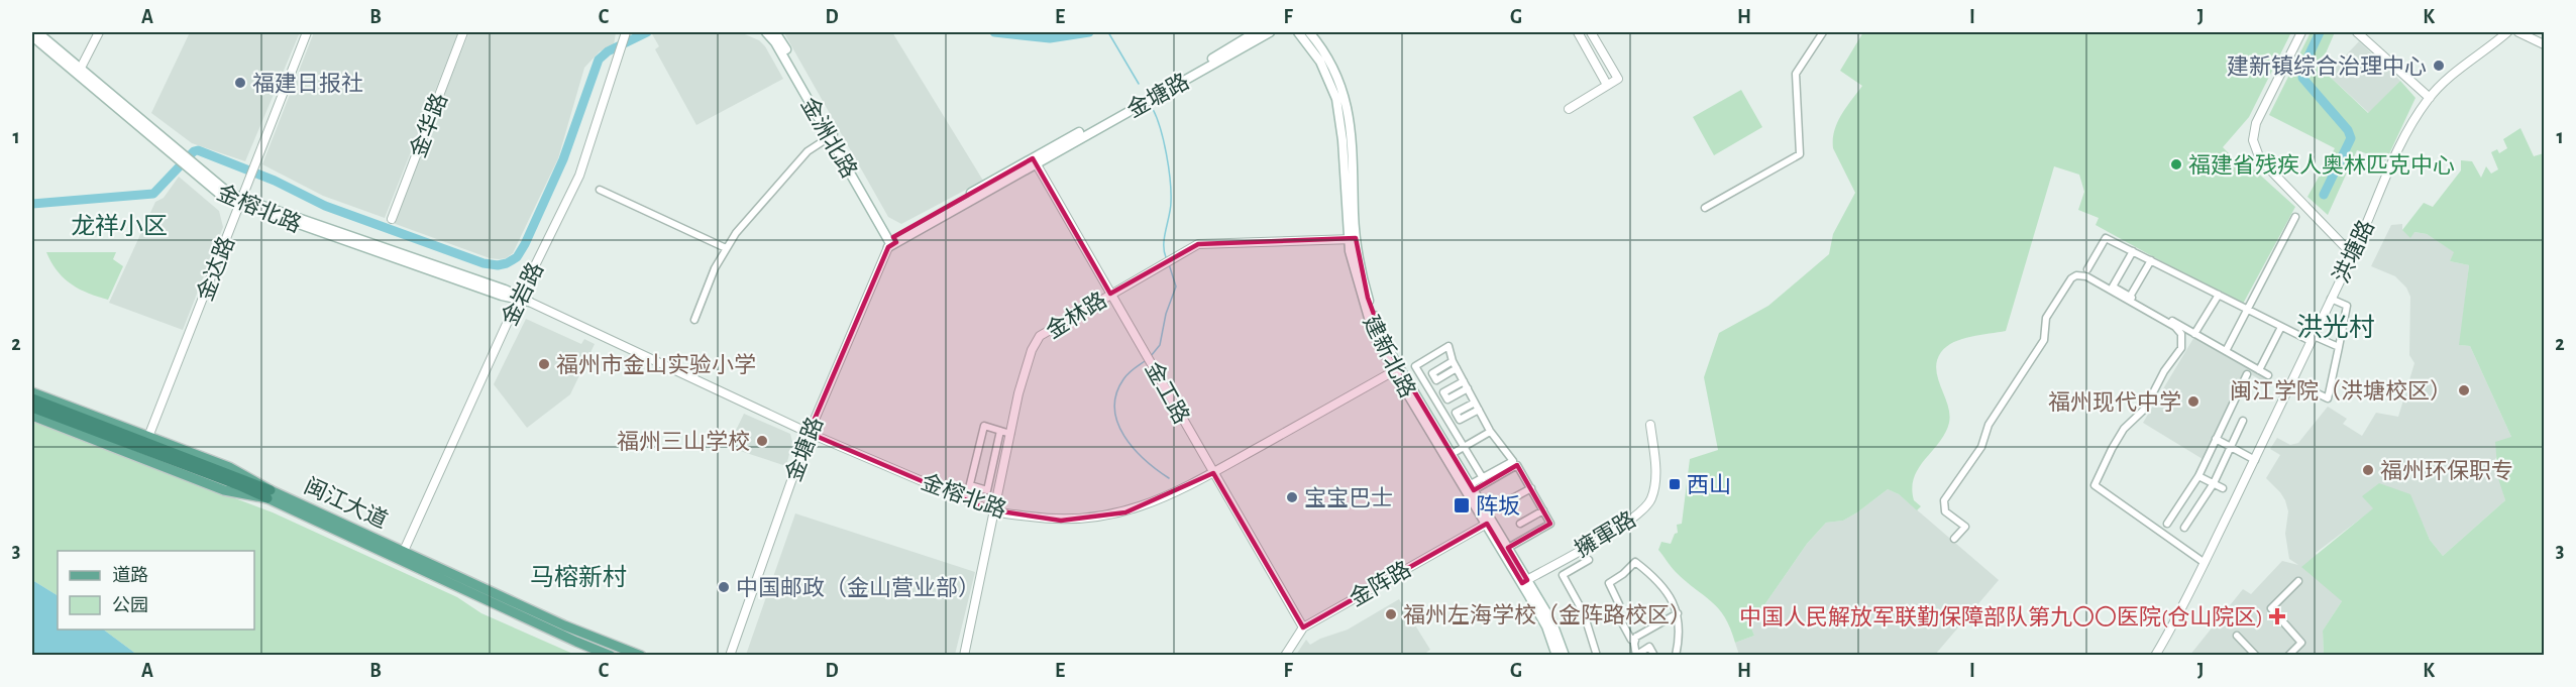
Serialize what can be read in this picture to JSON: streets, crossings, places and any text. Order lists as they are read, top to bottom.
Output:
{
  "streets": {
    "main road": [
      "金塘路",
      "金洲北路",
      "金榕北路",
      "建新北路",
      "闽江大道"
    ],
    "street": [
      "金华路",
      "洪塘路",
      "金达路",
      "金岩路",
      "金林路",
      "金工路",
      "擁軍路",
      "金阵路"
    ]
  },
  "crossings": [
    ["金塘路", "金洲北路"],
    ["金塘路", "金榕北路"],
    ["金塘路", "金工路"],
    ["金榕北路", "金达路"],
    ["金榕北路", "金岩路"],
    ["金榕北路", "金林路"],
    ["金榕北路", "建新北路"],
    ["金榕北路", "金工路"],
    ["金达路", "闽江大道"],
    ["金岩路", "闽江大道"],
    ["金林路", "建新北路"],
    ["金林路", "金工路"],
    ["建新北路", "擁軍路"],
    ["建新北路", "金阵路"],
    ["金工路", "金阵路"]
  ],
  "districts": ["龙祥小区", "洪光村", "马榕新村"],
  "places": {
    "other": [
      "建新镇综合治理中心",
      "福建日报社",
      "福建省残疾人奥林匹克中心",
      "福州市金山实验小学",
      "闽江学院（洪塘校区）",
      "福州现代中学",
      "福州三山学校",
      "福州环保职专",
      "宝宝巴士",
      "中国邮政（金山营业部）",
      "福州左海学校（金阵路校区）"
    ],
    "transit": ["西山", "阵坂"],
    "health": ["中国人民解放军联勤保障部队第九〇〇医院(仓山院区)"]
  },
  "legend": ["道路", "公园"],
  "grid": {
    "columns": [
      "A",
      "B",
      "C",
      "D",
      "E",
      "F",
      "G",
      "H",
      "I",
      "J",
      "K"
    ],
    "rows": ["1", "2", "3"]
  }
}
